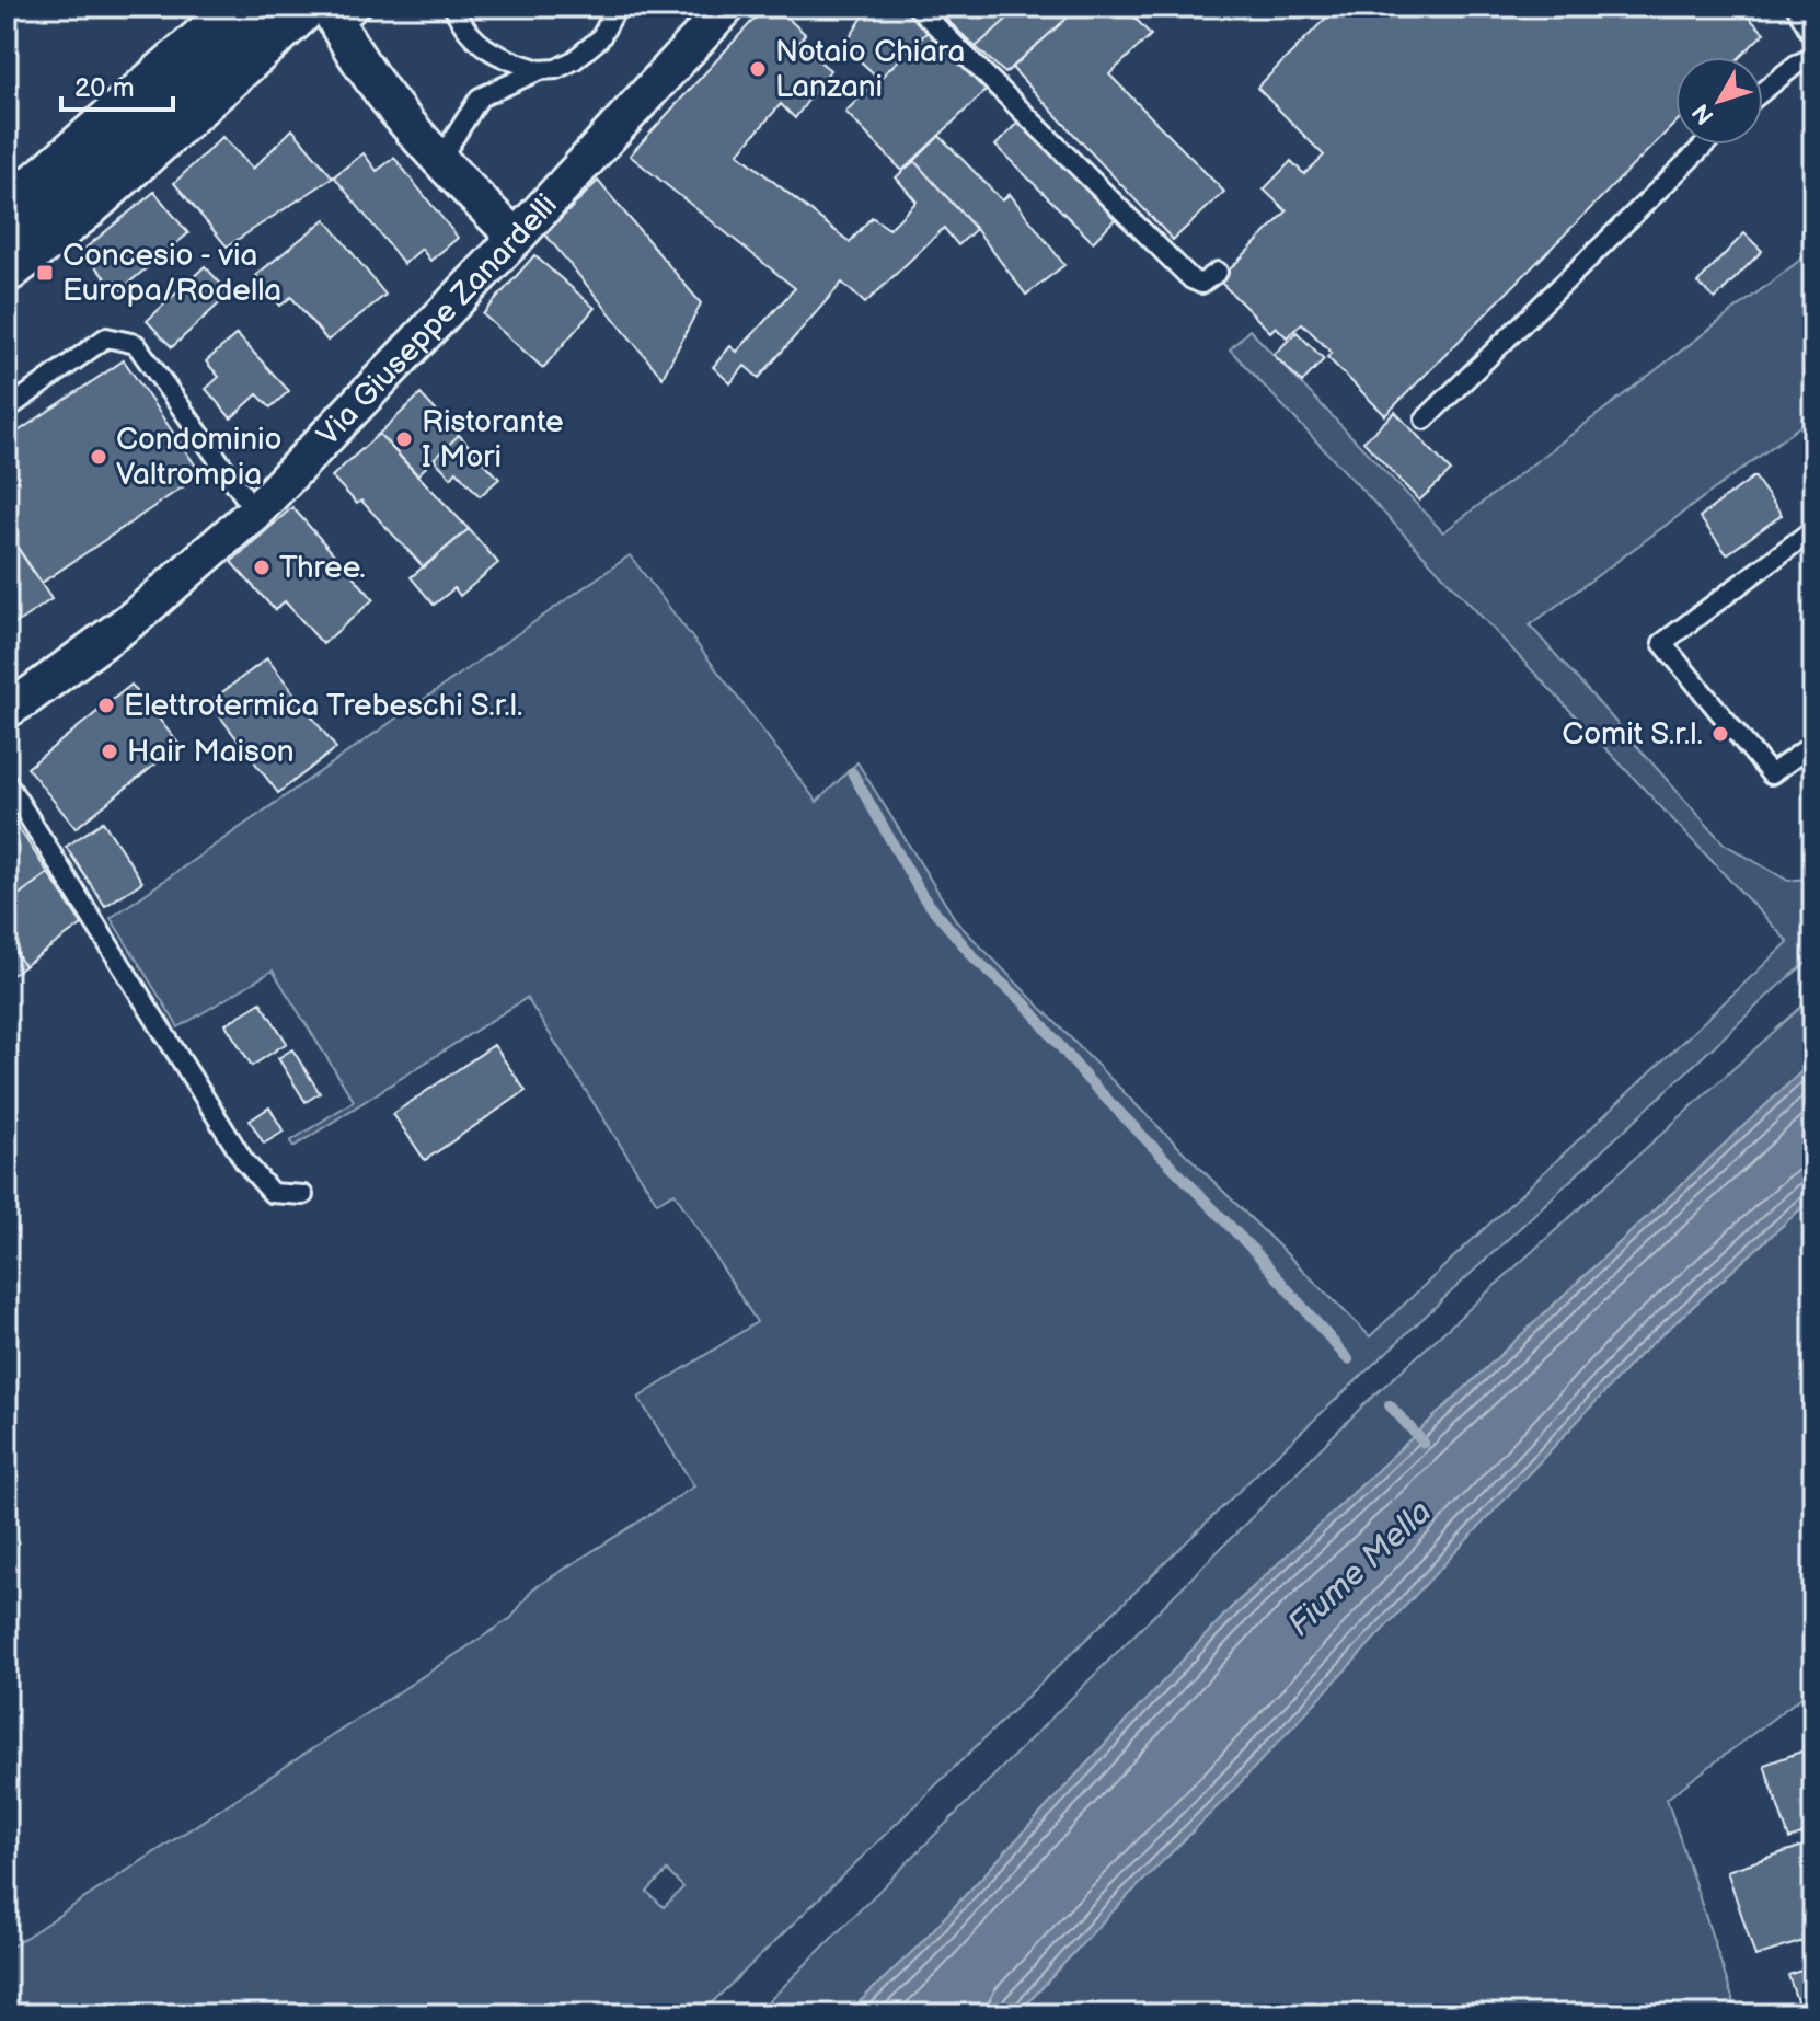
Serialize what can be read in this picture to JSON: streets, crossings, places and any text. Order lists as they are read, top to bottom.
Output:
{
  "streets": {
    "street": ["Via Giuseppe Zanardelli"]
  },
  "water": ["Fiume Mella"],
  "places": {
    "other": [
      "Notaio Chiara Lanzani",
      "Ristorante I Mori",
      "Condominio Valtrompia",
      "Three.",
      "Elettrotermica Trebeschi S.r.l.",
      "Comit S.r.l.",
      "Hair Maison"
    ],
    "transit": ["Concesio - via Europa/Rodella"]
  },
  "scale_bar": "20 m",
  "north": "bottom left"
}
